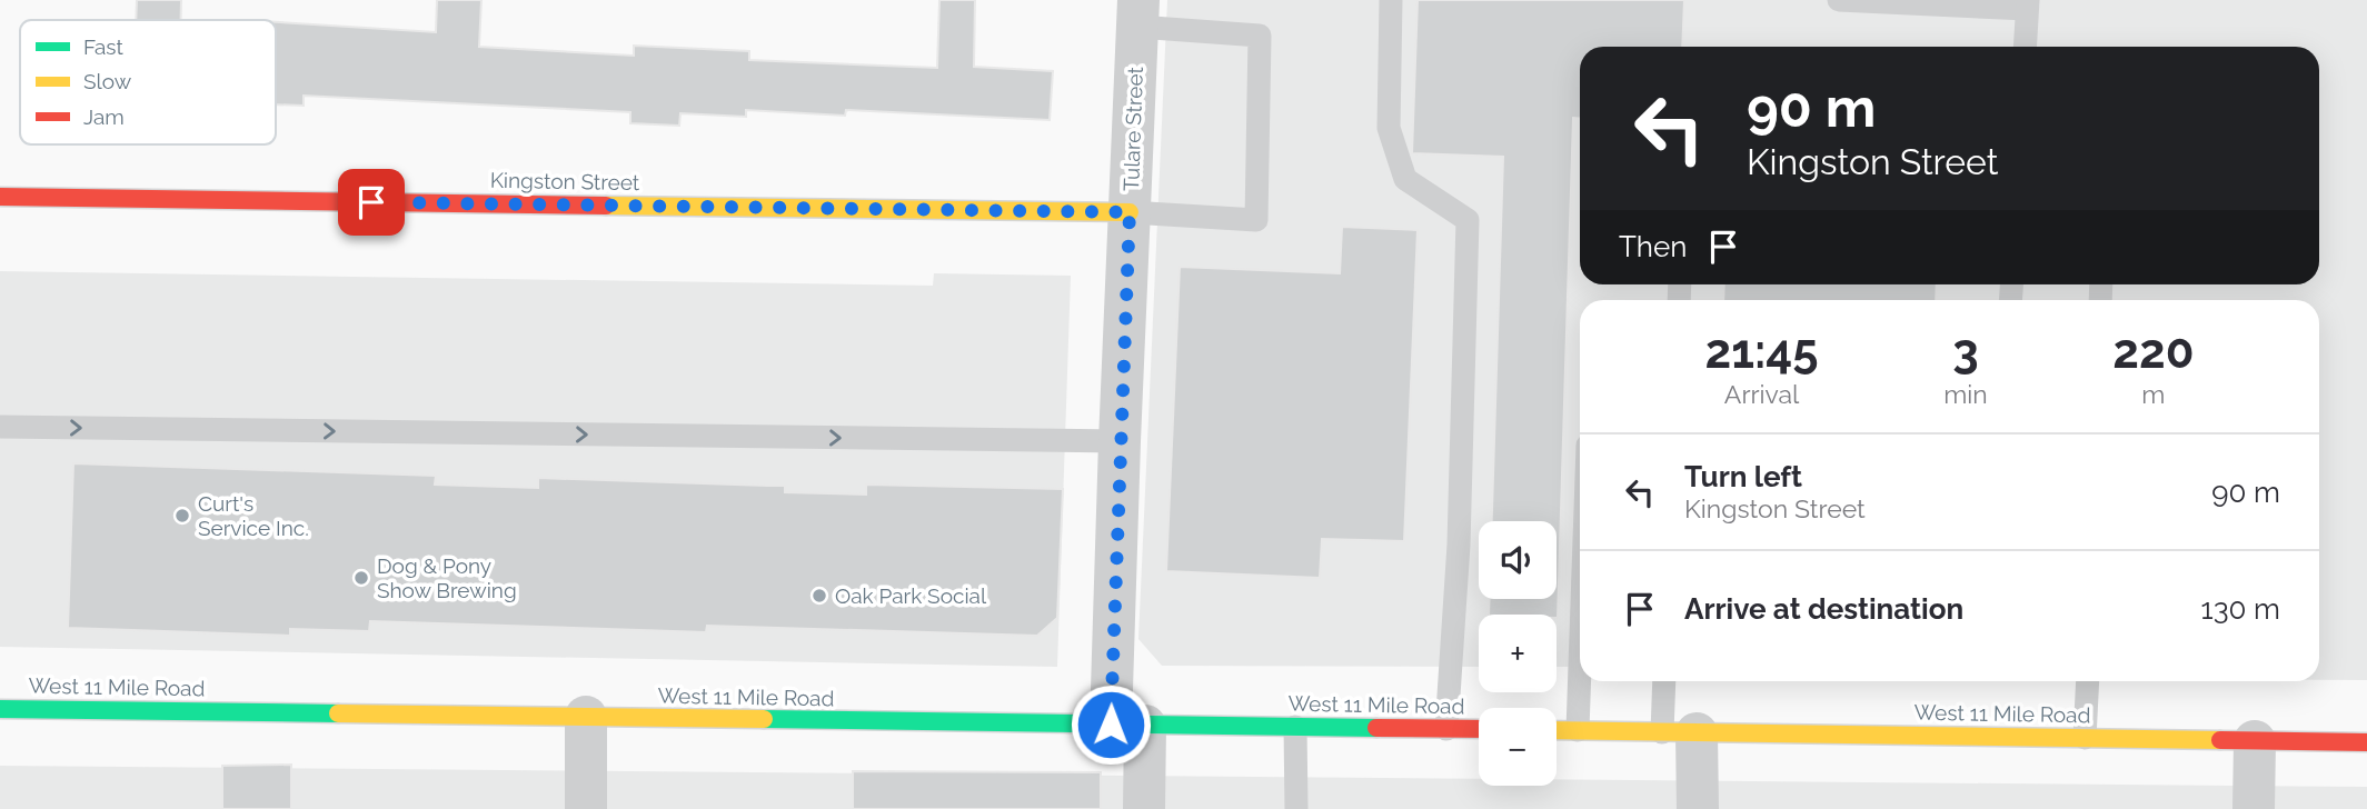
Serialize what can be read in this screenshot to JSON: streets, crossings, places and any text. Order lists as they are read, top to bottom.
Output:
{
  "streets": {
    "main road": ["Kingston Street", "West 11 Mile Road"],
    "street": ["Tulare Street"]
  },
  "crossings": [
    ["Tulare Street", "Kingston Street"],
    ["Tulare Street", "West 11 Mile Road"]
  ],
  "places": ["Curt's Service Inc.", "Dog & Pony Show Brewing", "Oak Park Social"],
  "legend": ["Fast", "Slow", "Jam"],
  "page": {
    "turn": ["90 m", "Kingston Street"],
    "then": "Then",
    "eta": [
      "21:45",
      "Arrival",
      "3",
      "min",
      "220",
      "m"
    ],
    "list": [
      {
        "name": "Turn left",
        "note": "Kingston Street",
        "value": "90 m"
      },
      {
        "name": "Arrive at destination",
        "value": "130 m"
      }
    ],
    "map_buttons": ["+", "−"]
  }
}
